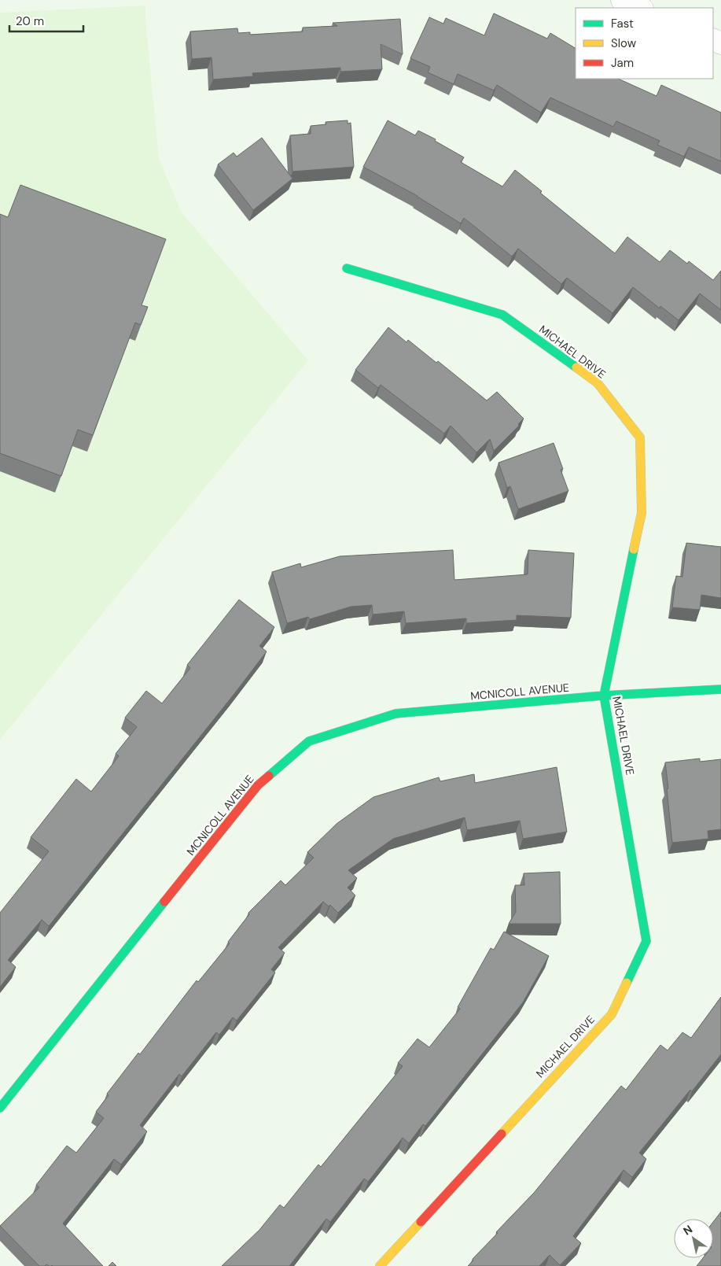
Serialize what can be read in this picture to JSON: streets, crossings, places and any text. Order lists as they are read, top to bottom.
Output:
{
  "streets": {
    "street": ["MICHAEL DRIVE", "MCNICOLL AVENUE"]
  },
  "crossings": [
    ["MICHAEL DRIVE", "MCNICOLL AVENUE"]
  ],
  "legend": ["Fast", "Slow", "Jam"],
  "scale_bar": "20 m",
  "north": "top left"
}
